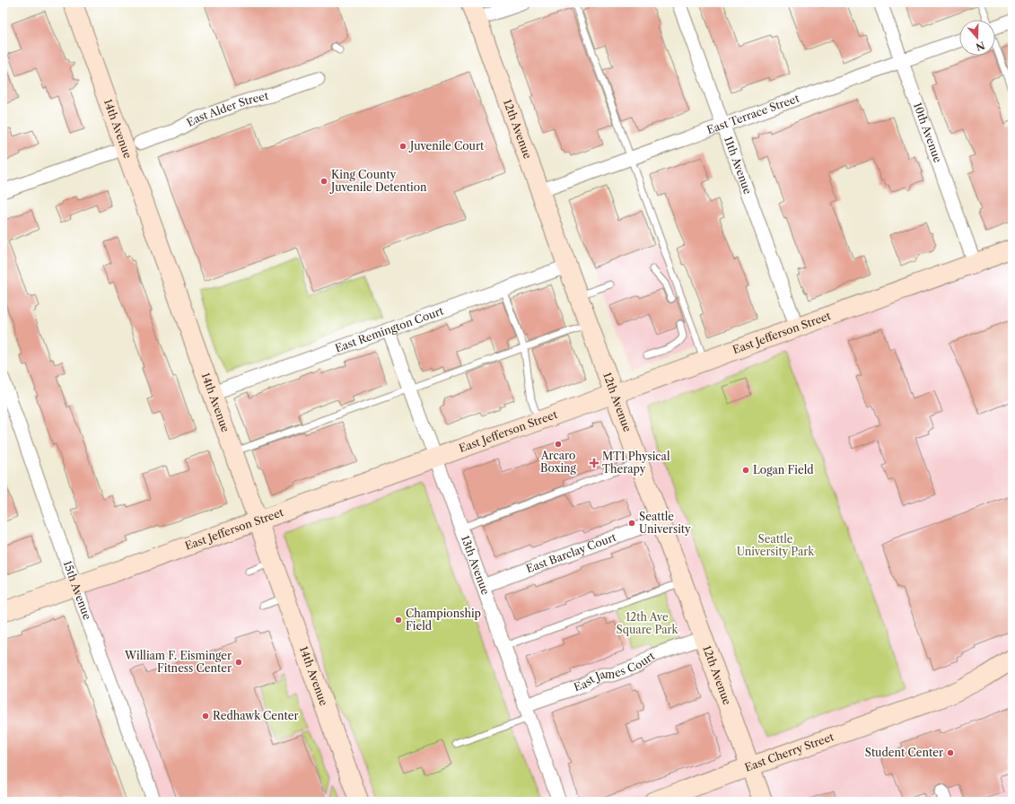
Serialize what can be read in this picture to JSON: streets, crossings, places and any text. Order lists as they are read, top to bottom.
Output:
{
  "streets": {
    "street": [
      "East Alder Street",
      "East Terrace Street",
      "14th Avenue",
      "12th Avenue",
      "10th Avenue",
      "11th Avenue",
      "East Remington Court",
      "East Jefferson Street",
      "East Barclay Court",
      "13th Avenue",
      "15th Avenue",
      "East James Court",
      "East Cherry Street"
    ]
  },
  "crossings": [
    ["East Alder Street", "14th Avenue"],
    ["East Terrace Street", "12th Avenue"],
    ["East Terrace Street", "10th Avenue"],
    ["East Terrace Street", "11th Avenue"],
    ["14th Avenue", "East Remington Court"],
    ["14th Avenue", "East Jefferson Street"],
    ["12th Avenue", "East Remington Court"],
    ["12th Avenue", "East Jefferson Street"],
    ["12th Avenue", "East Barclay Court"],
    ["12th Avenue", "East James Court"],
    ["12th Avenue", "East Cherry Street"],
    ["10th Avenue", "East Jefferson Street"],
    ["11th Avenue", "East Jefferson Street"],
    ["East Remington Court", "13th Avenue"],
    ["East Jefferson Street", "13th Avenue"],
    ["East Jefferson Street", "15th Avenue"],
    ["East Barclay Court", "13th Avenue"],
    ["13th Avenue", "East James Court"]
  ],
  "parks": ["Seattle University Park", "12th Ave Square Park"],
  "places": {
    "other": [
      "Juvenile Court",
      "King County Juvenile Detention",
      "Arcaro Boxing",
      "Logan Field",
      "Seattle University",
      "Championship Field",
      "William F. Eisminger Fitness Center",
      "Redhawk Center",
      "Student Center"
    ],
    "health": ["MTI Physical Therapy"]
  },
  "north": "bottom"
}
